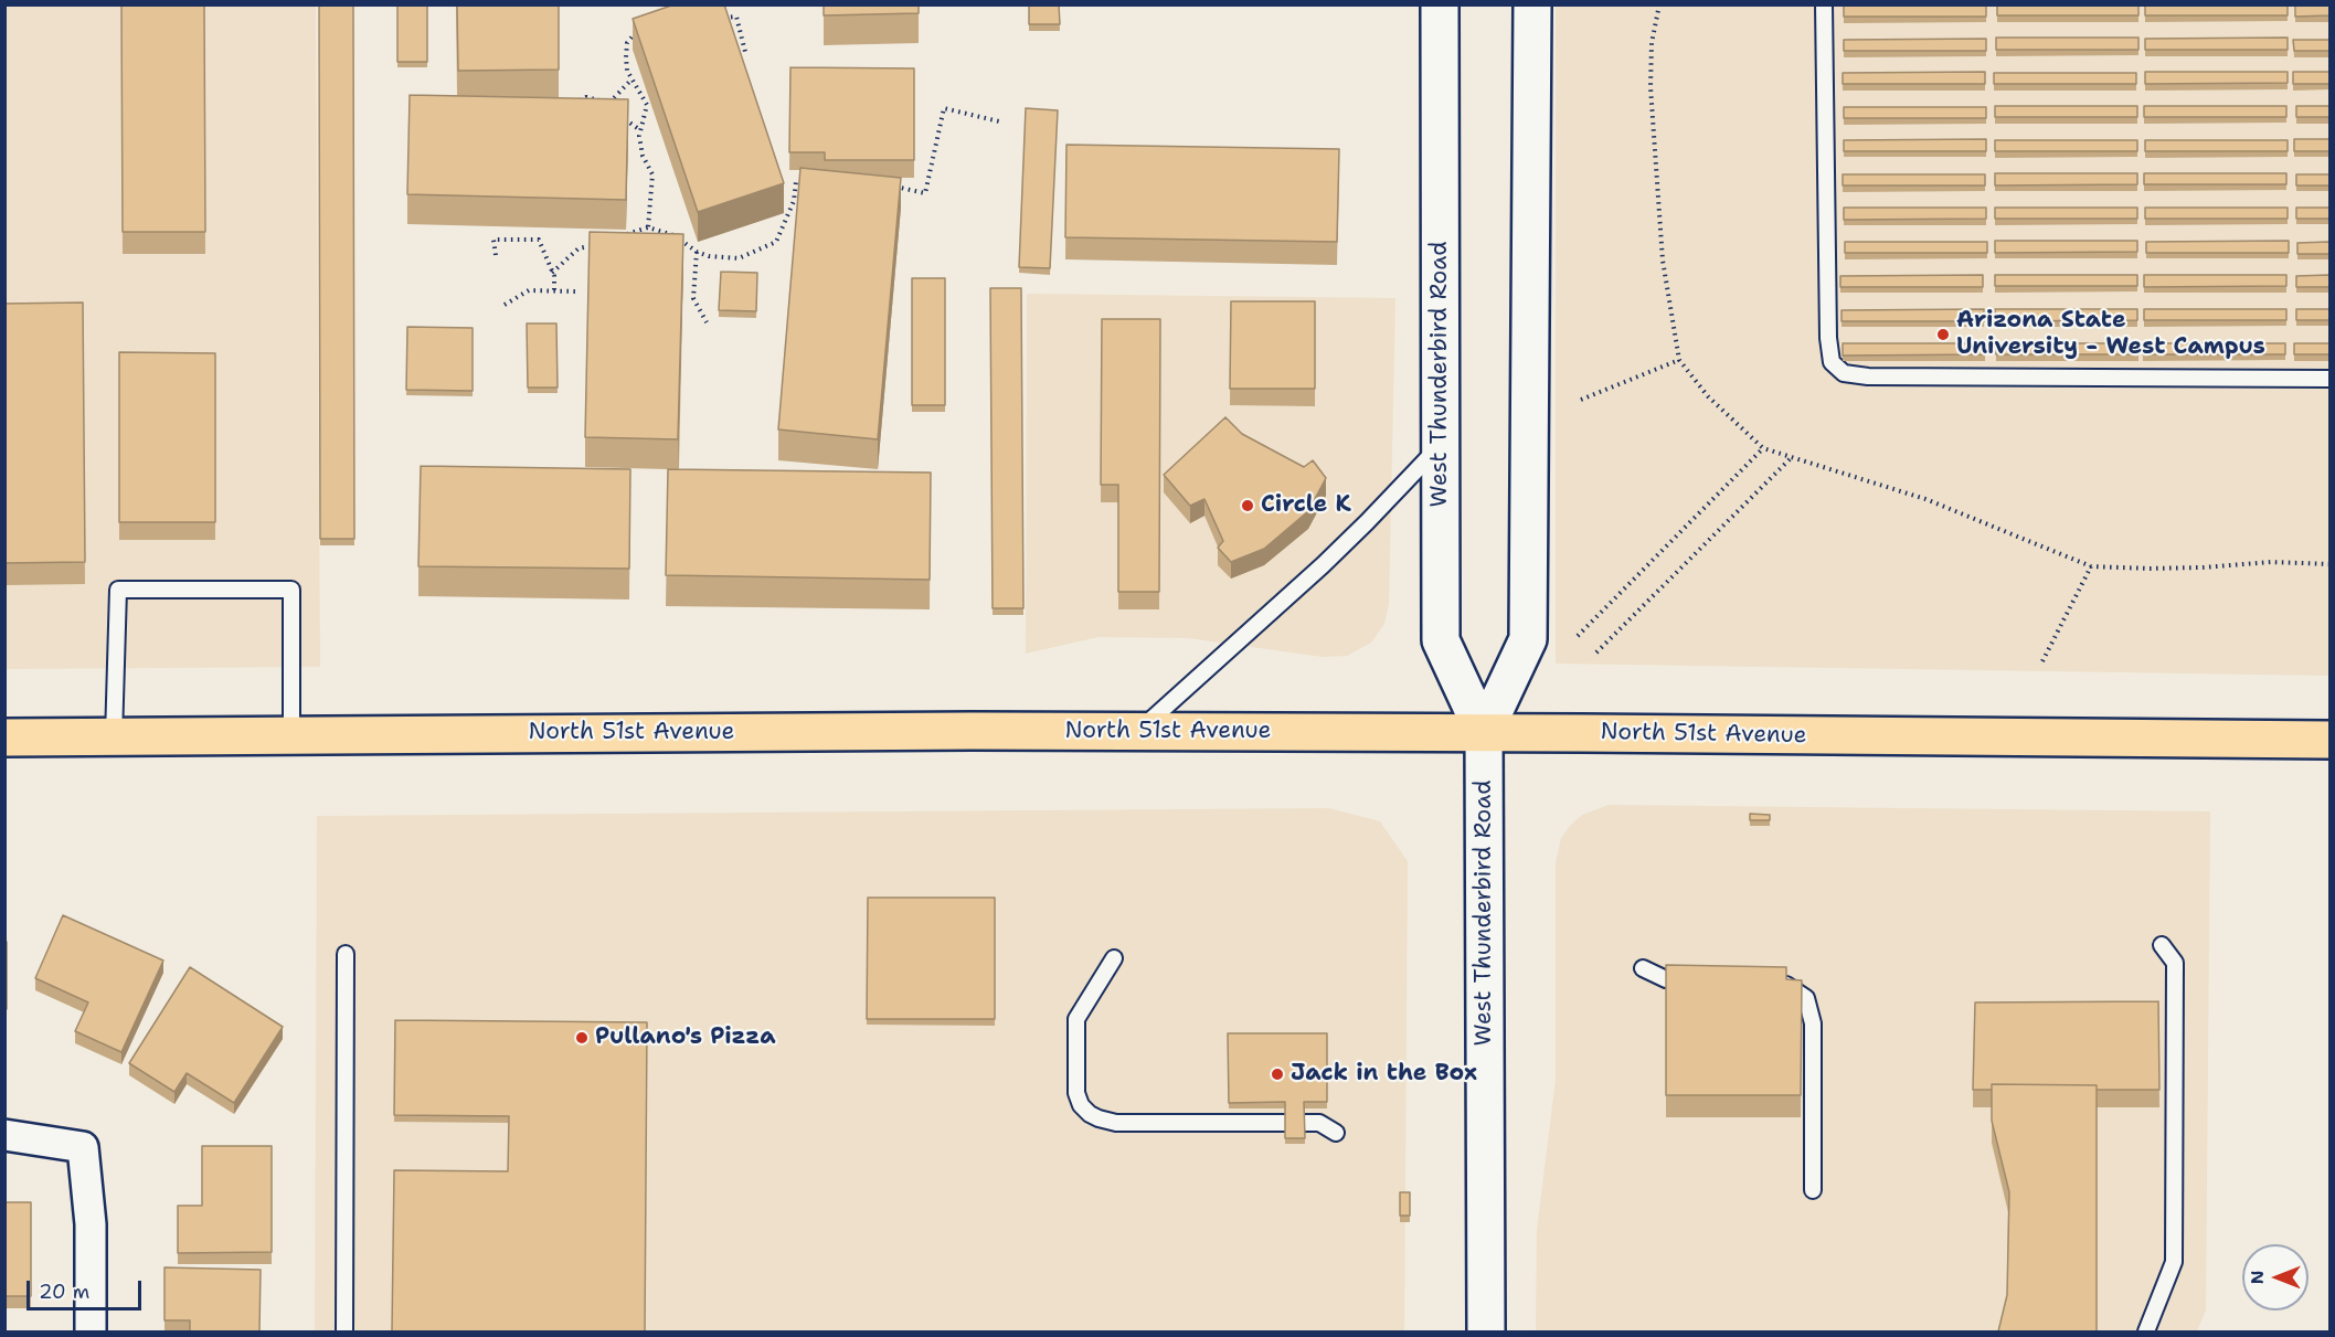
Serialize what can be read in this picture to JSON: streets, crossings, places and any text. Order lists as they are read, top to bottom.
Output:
{
  "streets": {
    "main road": ["West Thunderbird Road", "North 51st Avenue"]
  },
  "crossings": [
    ["West Thunderbird Road", "North 51st Avenue"]
  ],
  "places": [
    "Arizona State University - West Campus",
    "Circle K",
    "Pullano's Pizza",
    "Jack in the Box"
  ],
  "scale_bar": "20 m",
  "north": "left"
}
